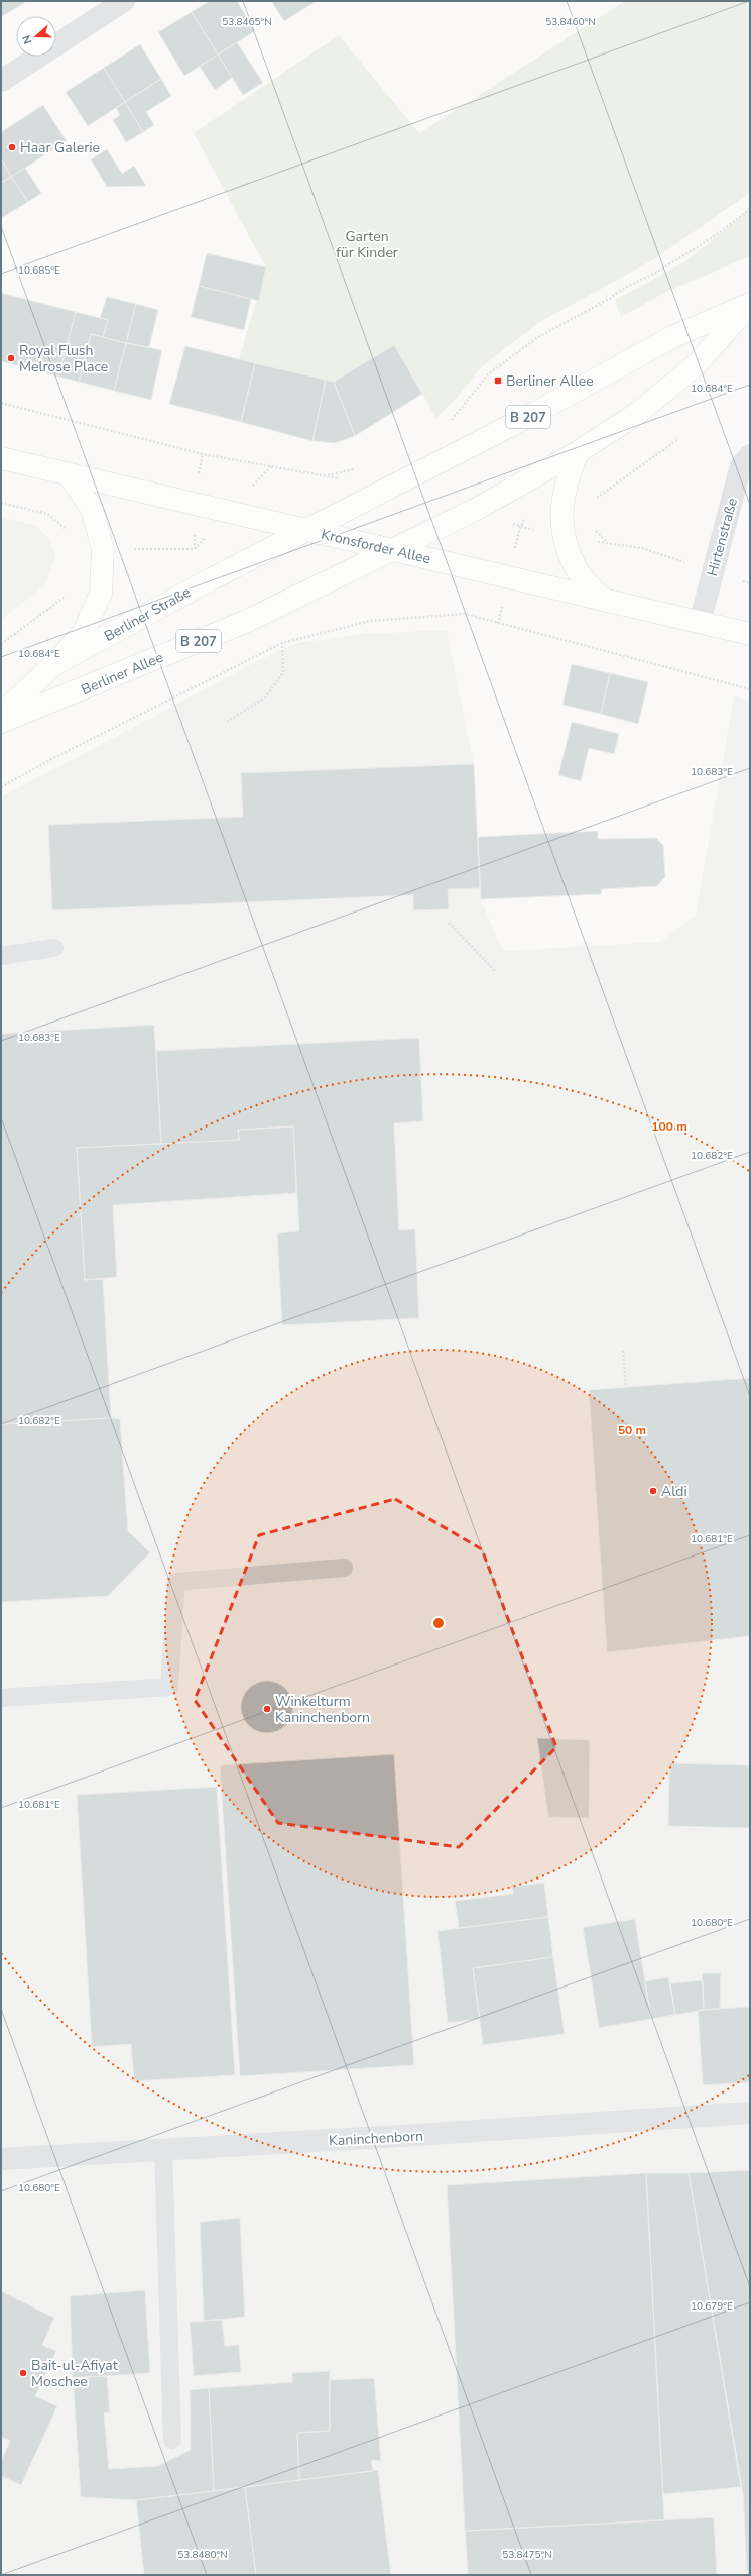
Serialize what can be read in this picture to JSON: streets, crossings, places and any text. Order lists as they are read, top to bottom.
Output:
{
  "streets": {
    "main road": [
      "B 207",
      "Kronsforder Allee",
      "Berliner Straße",
      "Berliner Allee"
    ],
    "street": ["Hirtenstraße", "Kaninchenborn"]
  },
  "crossings": [
    ["Hirtenstraße", "Kronsforder Allee"],
    ["Kronsforder Allee", "Berliner Straße"],
    ["Kronsforder Allee", "Berliner Allee"],
    ["Berliner Straße", "Berliner Allee"]
  ],
  "parks": ["Garten für Kinder"],
  "places": {
    "other": [
      "Haar Galerie",
      "Royal Flush Melrose Place",
      "Aldi",
      "Winkelturm Kaninchenborn",
      "Bait-ul-Afiyat Moschee"
    ],
    "transit": ["Berliner Allee"]
  },
  "north": "left",
  "coordinates": [
    "53.8465°N",
    "53.8460°N",
    "10.685°E",
    "10.684°E",
    "10.683°E",
    "10.682°E",
    "10.681°E",
    "10.680°E",
    "10.679°E",
    "53.8480°N",
    "53.8475°N"
  ],
  "rings": ["100 m", "50 m"]
}
